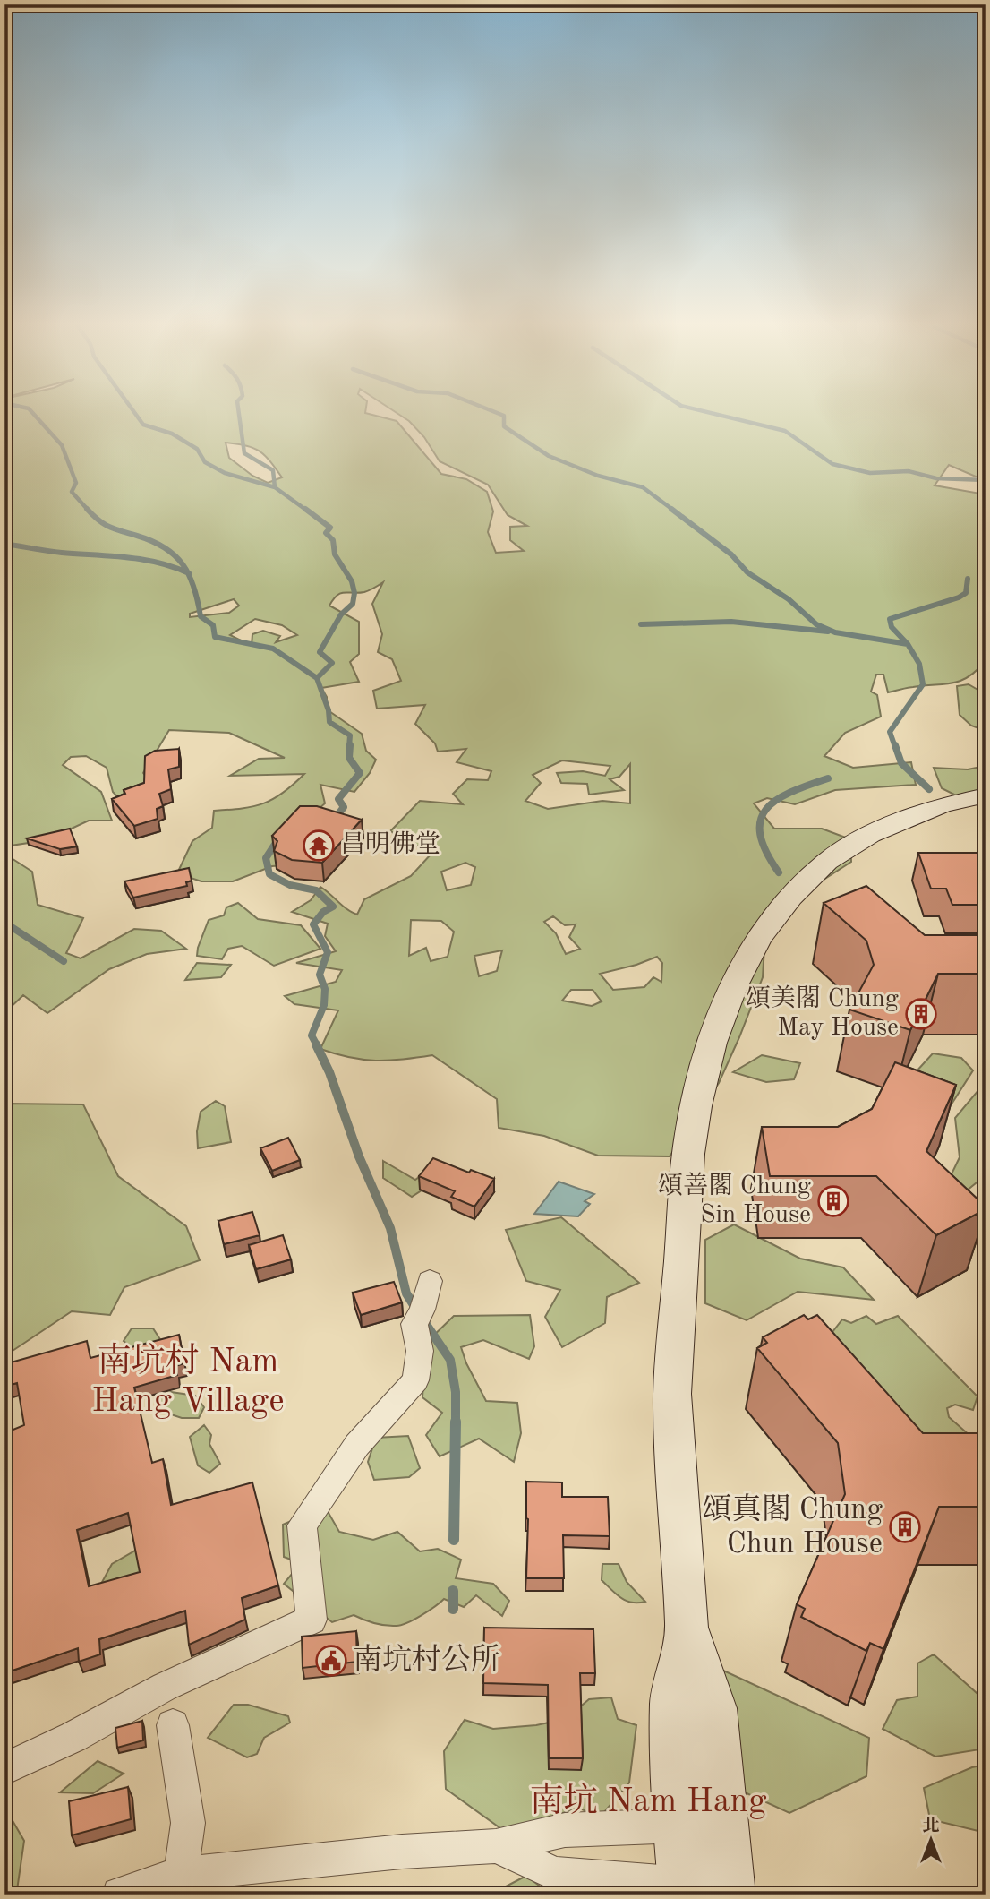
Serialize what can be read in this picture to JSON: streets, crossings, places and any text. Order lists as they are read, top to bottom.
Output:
{
  "districts": ["南坑村 Nam Hang Village", "南坑 Nam Hang"],
  "places": {
    "temple": ["昌明佛堂"],
    "building": ["頌美閣 Chung May House", "頌善閣 Chung Sin House", "頌真閣 Chung Chun House"],
    "public building": ["南坑村公所"]
  },
  "north": "top"
}
